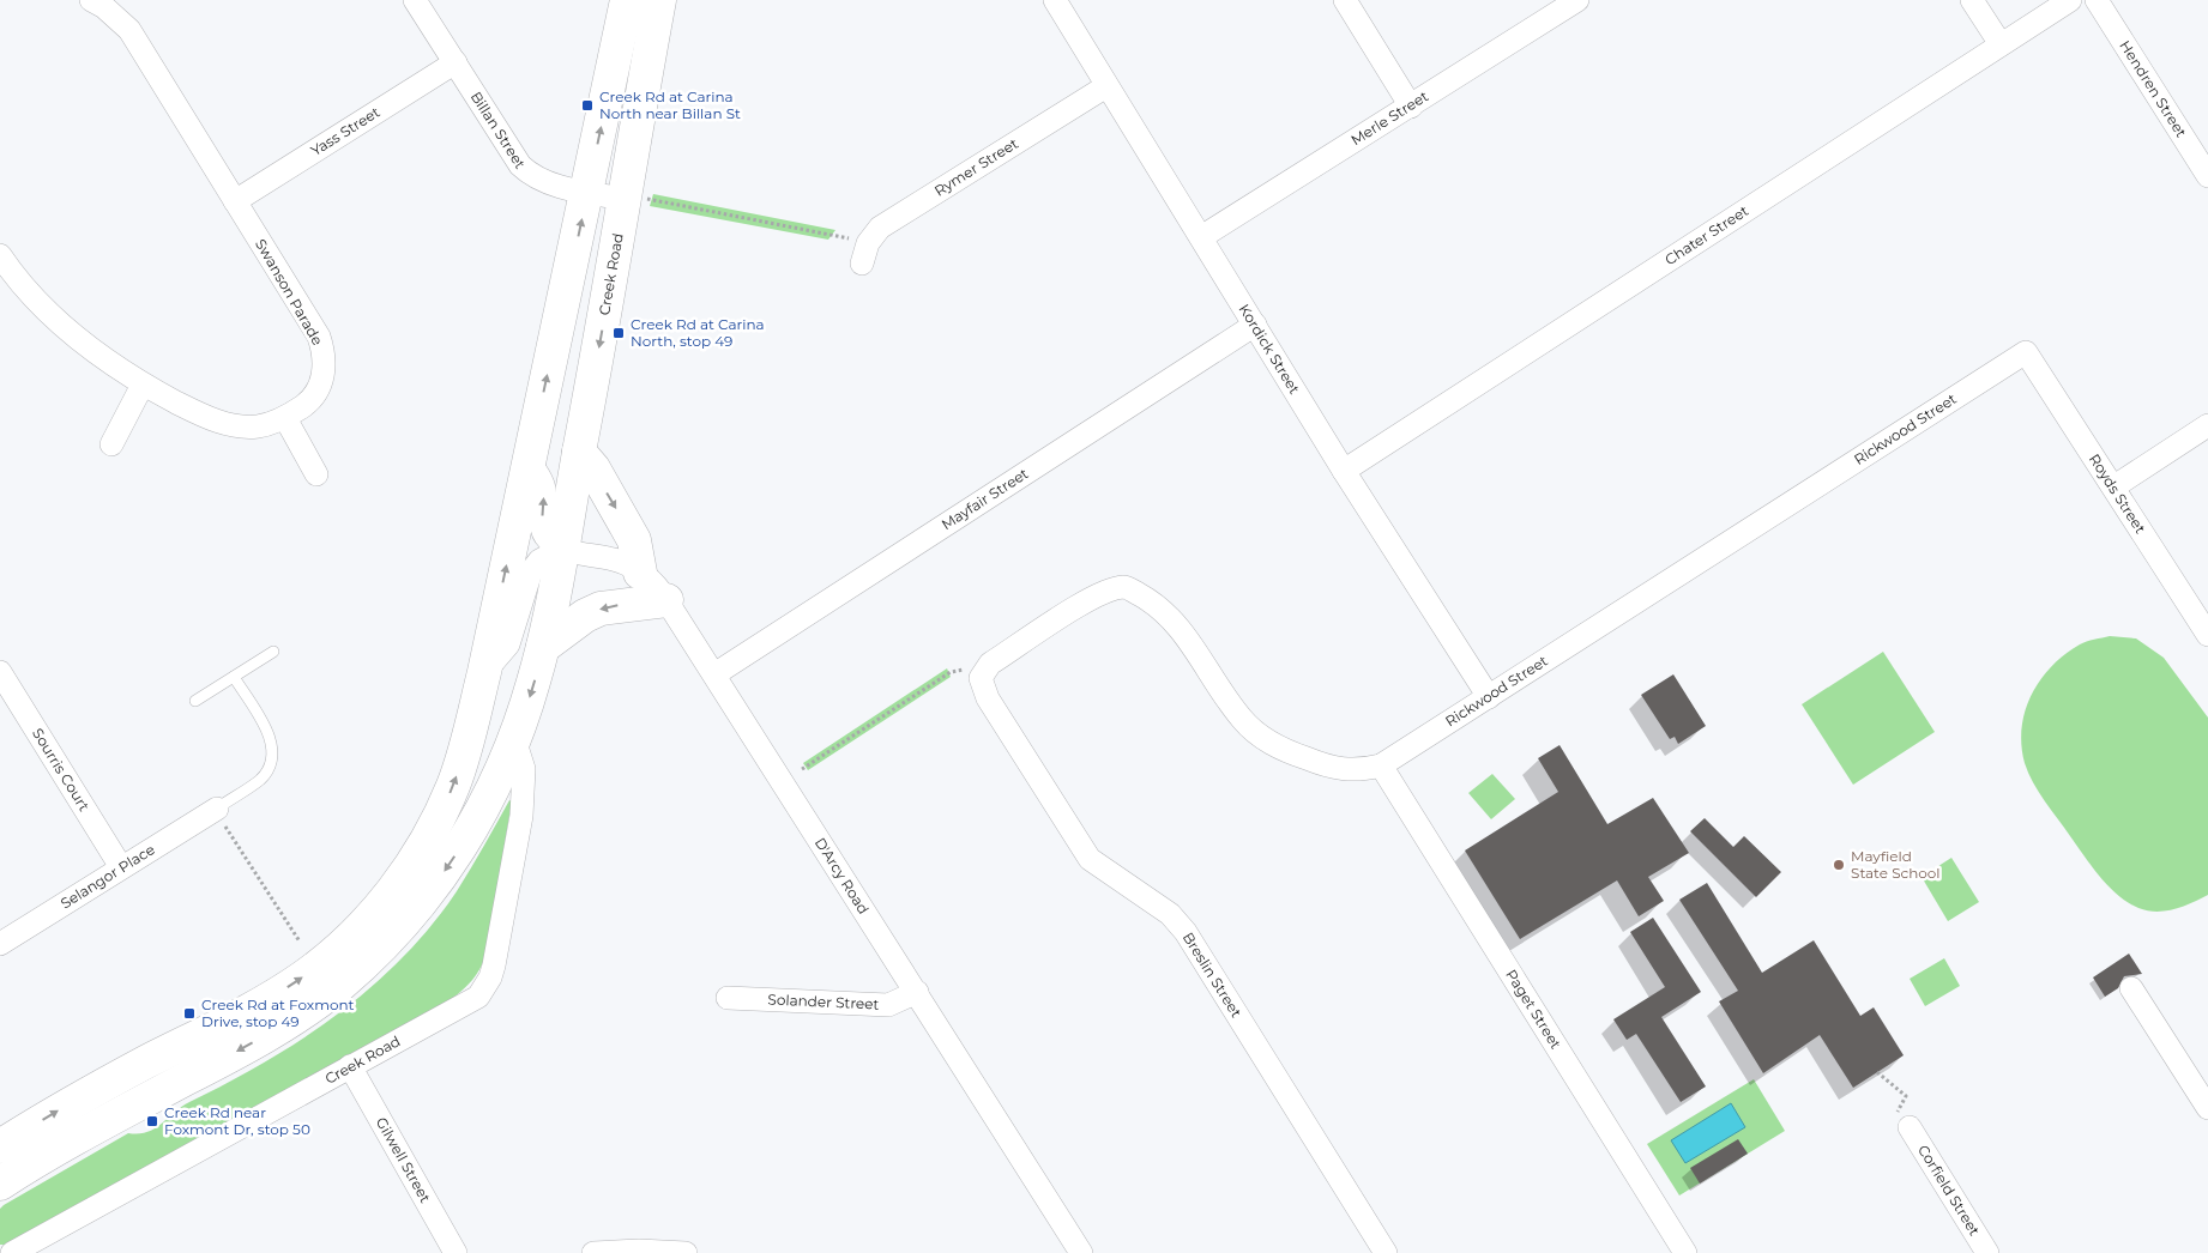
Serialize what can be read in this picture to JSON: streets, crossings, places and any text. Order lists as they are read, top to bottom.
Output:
{
  "streets": {
    "main road": ["Creek Road"],
    "street": [
      "Hendren Street",
      "Merle Street",
      "Billan Street",
      "Yass Street",
      "Rymer Street",
      "Chater Street",
      "Swanson Parade",
      "Kordick Street",
      "Rickwood Street",
      "Royds Street",
      "Mayfair Street",
      "Sourris Court",
      "Selangor Place",
      "D'Arcy Road",
      "Breslin Street",
      "Solander Street",
      "Paget Street",
      "Gilwell Street",
      "Corfield Street"
    ]
  },
  "crossings": [
    ["Merle Street", "Kordick Street"],
    ["Billan Street", "Yass Street"],
    ["Billan Street", "Creek Road"],
    ["Yass Street", "Swanson Parade"],
    ["Rymer Street", "Kordick Street"],
    ["Chater Street", "Kordick Street"],
    ["Creek Road", "D'Arcy Road"],
    ["Creek Road", "Gilwell Street"],
    ["Kordick Street", "Rickwood Street"],
    ["Kordick Street", "Mayfair Street"],
    ["Rickwood Street", "Royds Street"],
    ["Rickwood Street", "Breslin Street"],
    ["Rickwood Street", "Paget Street"],
    ["Mayfair Street", "D'Arcy Road"],
    ["Sourris Court", "Selangor Place"],
    ["D'Arcy Road", "Solander Street"]
  ],
  "places": {
    "transit": [
      "Creek Rd at Carina North near Billan St",
      "Creek Rd at Carina North, stop 49",
      "Creek Rd at Foxmont Drive, stop 49",
      "Creek Rd near Foxmont Dr, stop 50"
    ],
    "other": ["Mayfield State School"]
  }
}
